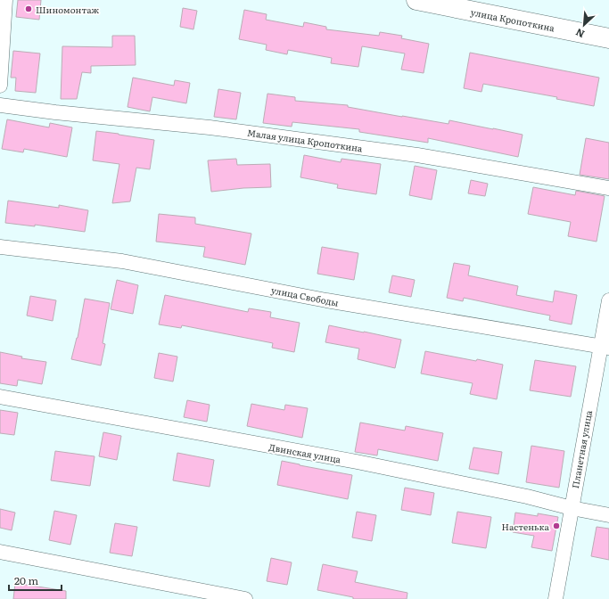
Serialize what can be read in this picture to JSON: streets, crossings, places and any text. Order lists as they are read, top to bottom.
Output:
{
  "streets": {
    "main road": ["улица Кропоткина"],
    "street": [
      "Малая улица Кропоткина",
      "улица Свободы",
      "Планетная улица",
      "Двинская улица"
    ]
  },
  "crossings": [
    ["улица Свободы", "Планетная улица"],
    ["Планетная улица", "Двинская улица"]
  ],
  "places": ["Шиномонтаж", "Настенька"],
  "scale_bar": "20 m",
  "north": "bottom left"
}
